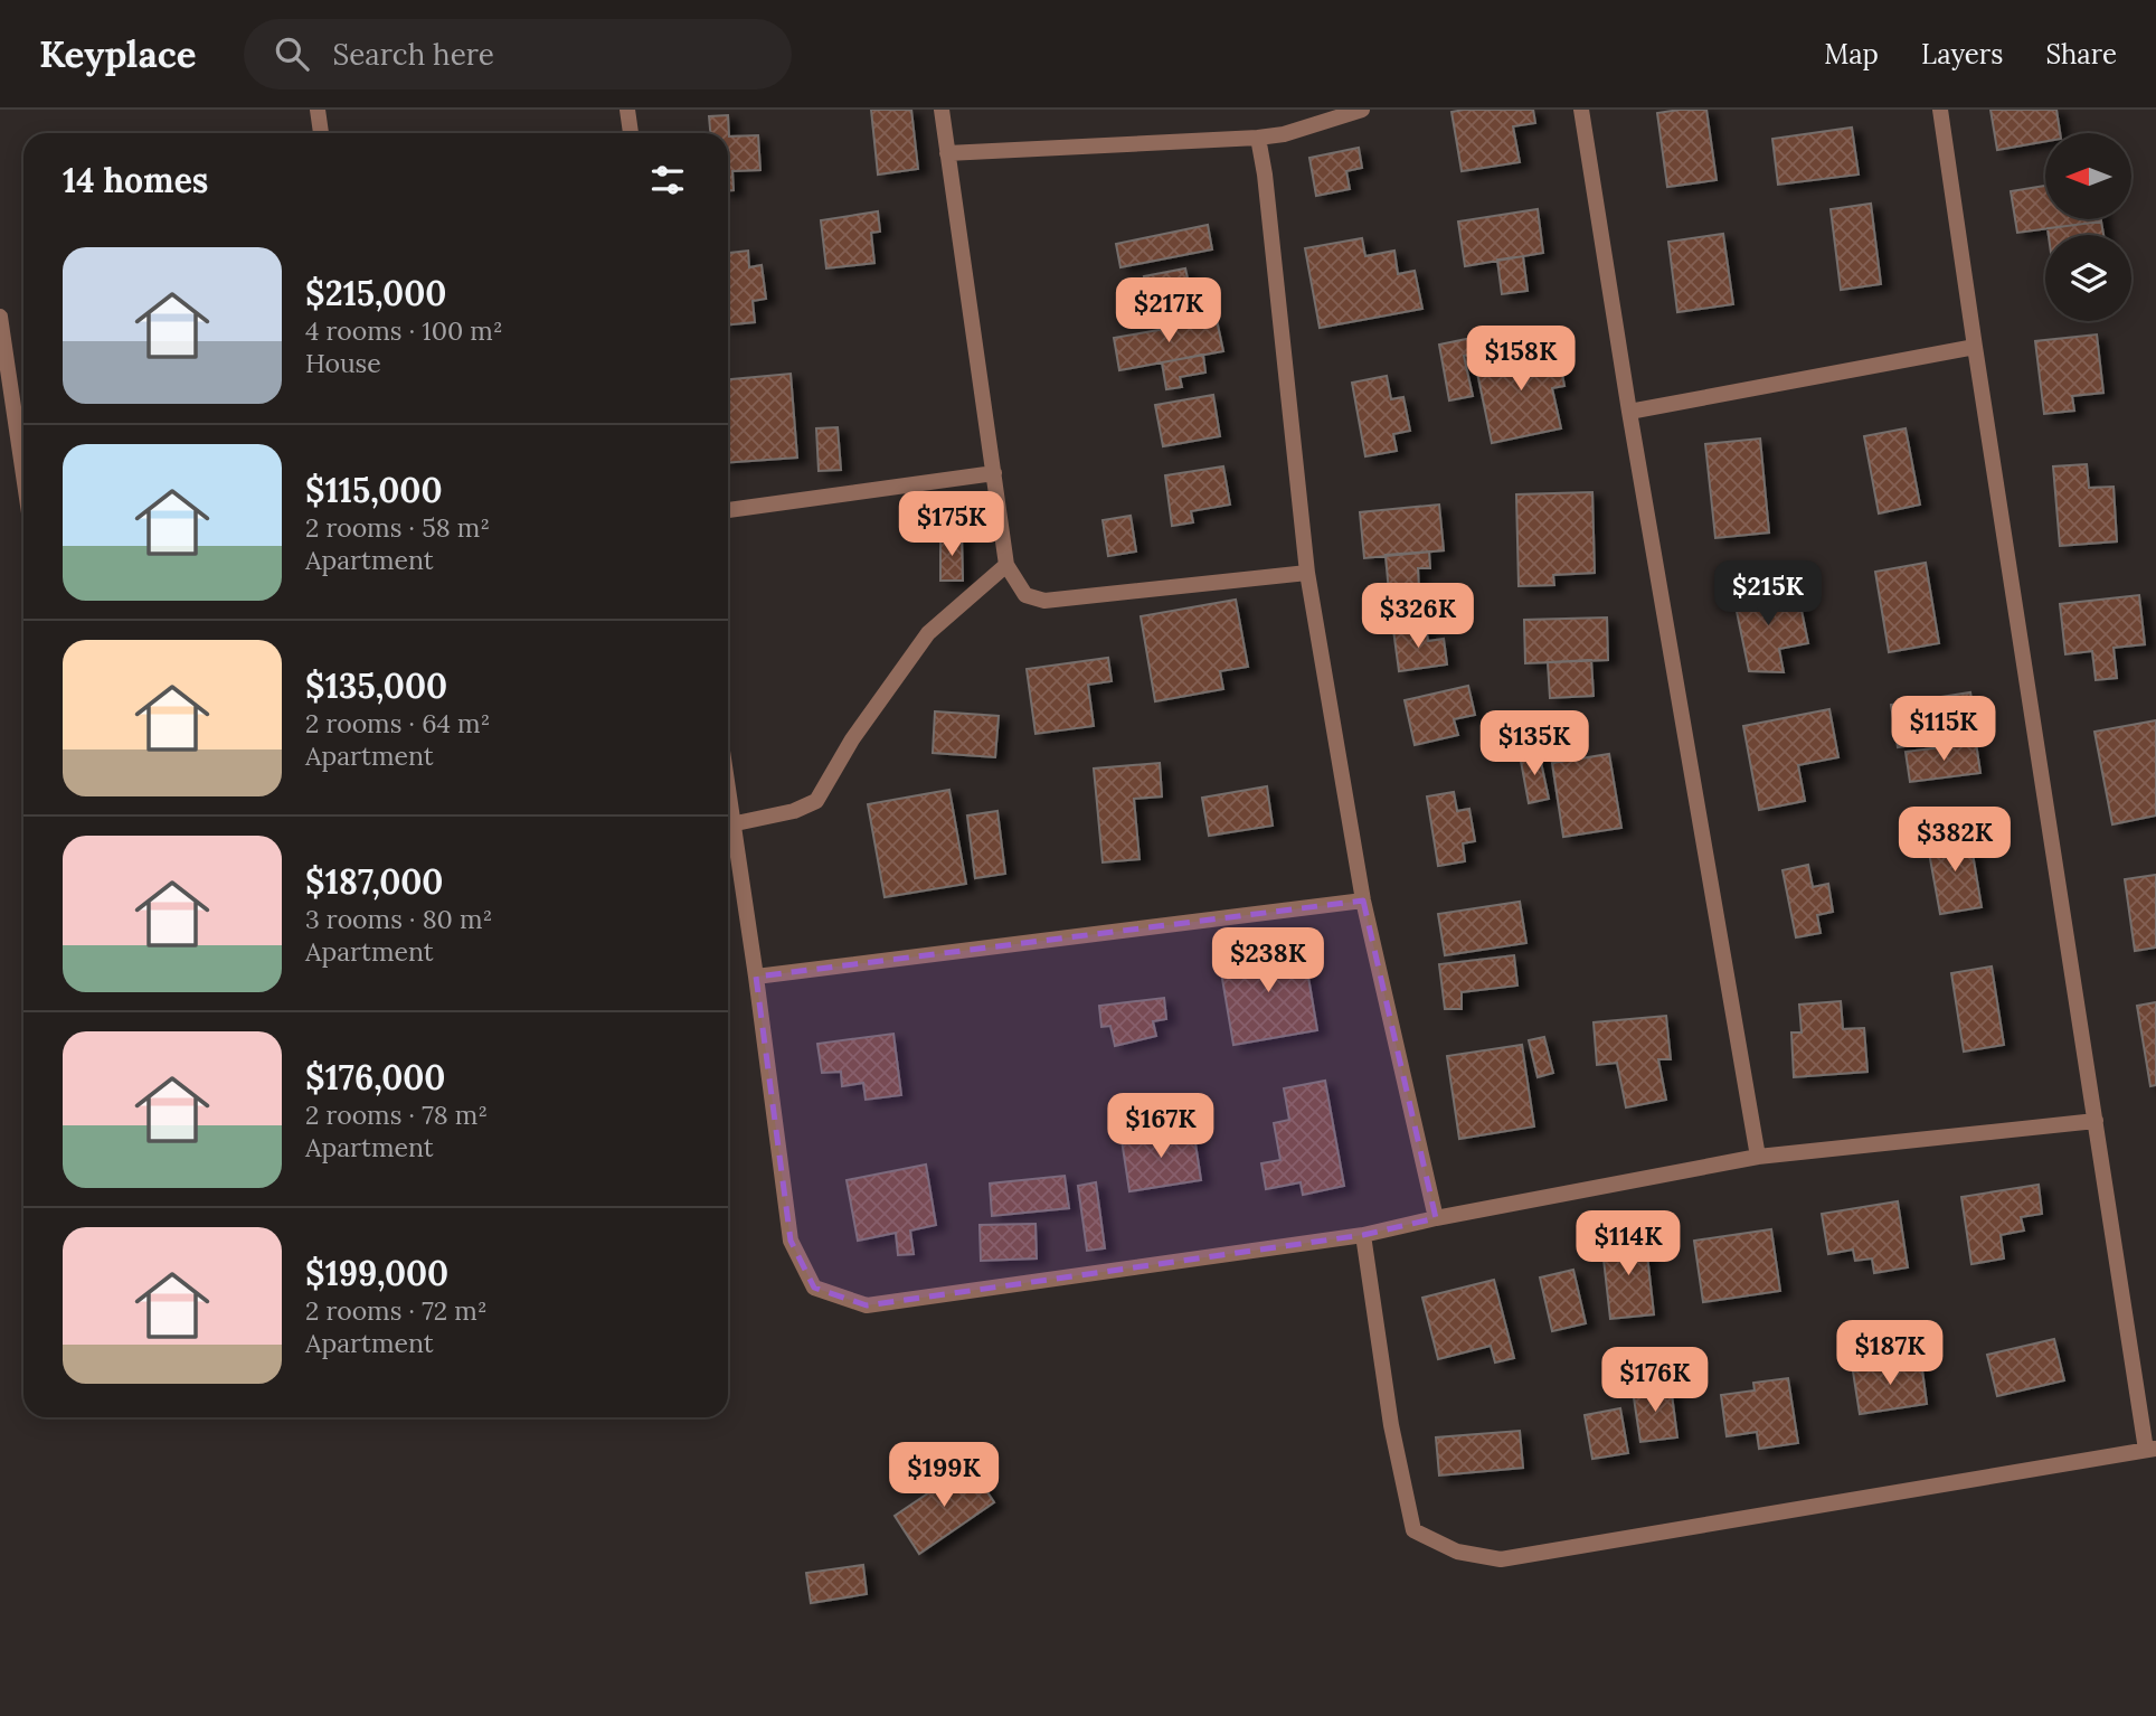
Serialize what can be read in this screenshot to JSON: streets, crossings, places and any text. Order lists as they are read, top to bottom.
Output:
{
  "north": "left",
  "page": {
    "header": "Keyplace",
    "search": "Search here",
    "nav": ["Map", "Layers", "Share"],
    "heading": "14 homes",
    "list": [
      {
        "name": "$215,000",
        "note": "4 rooms · 100 m² · House"
      },
      {
        "name": "$115,000",
        "note": "2 rooms · 58 m² · Apartment"
      },
      {
        "name": "$135,000",
        "note": "2 rooms · 64 m² · Apartment"
      },
      {
        "name": "$187,000",
        "note": "3 rooms · 80 m² · Apartment"
      },
      {
        "name": "$176,000",
        "note": "2 rooms · 78 m² · Apartment"
      },
      {
        "name": "$199,000",
        "note": "2 rooms · 72 m² · Apartment"
      }
    ],
    "price": [
      "$217K",
      "$158K",
      "$175K",
      "$215K",
      "$326K",
      "$115K",
      "$135K",
      "$382K",
      "$238K",
      "$167K",
      "$114K",
      "$187K",
      "$176K",
      "$199K"
    ]
  }
}
